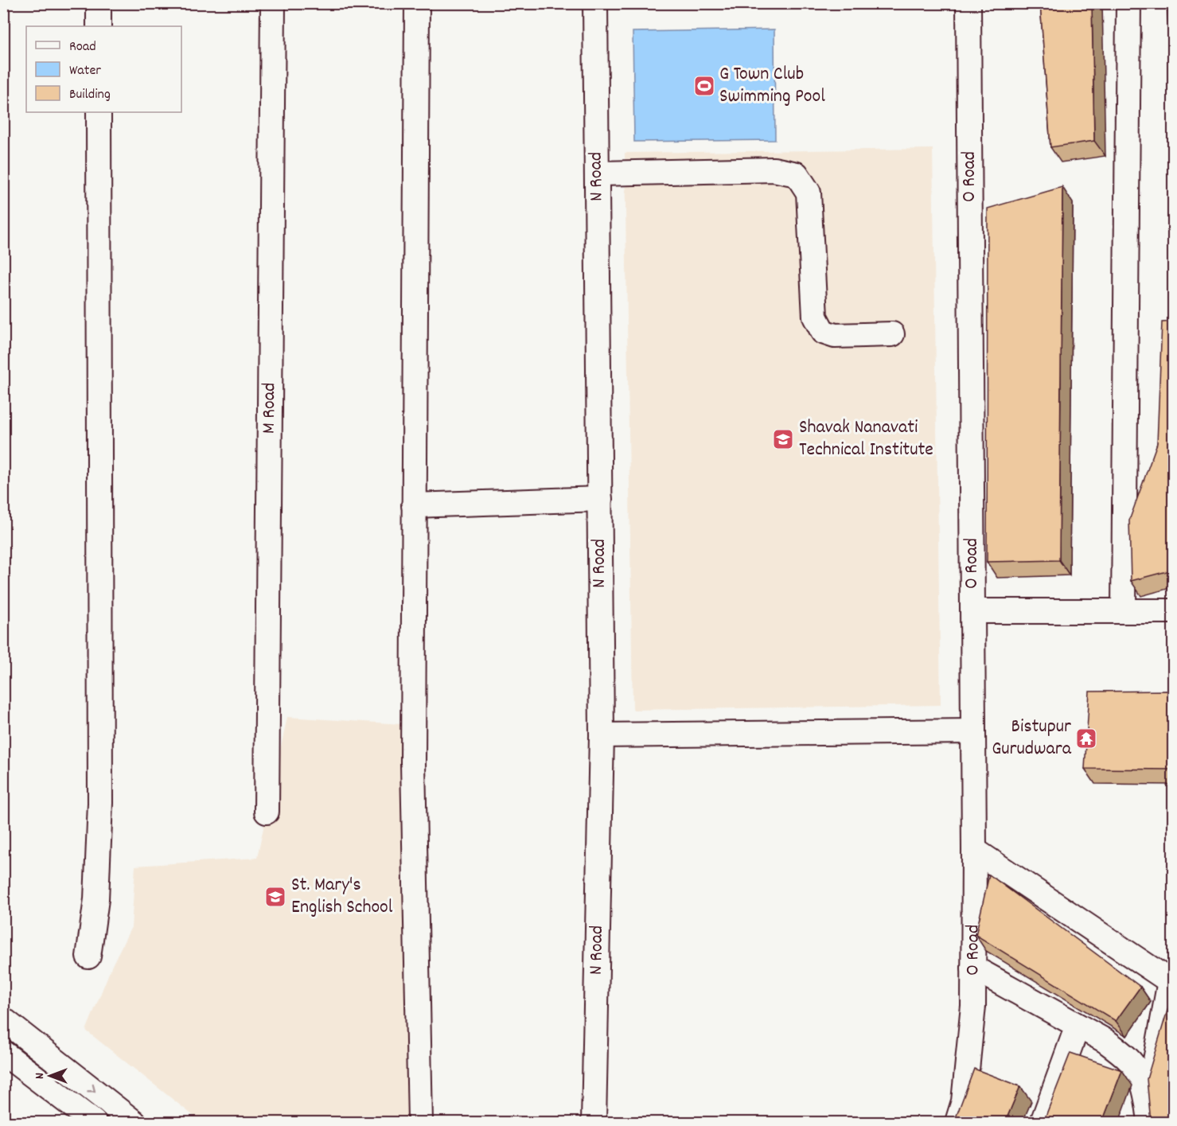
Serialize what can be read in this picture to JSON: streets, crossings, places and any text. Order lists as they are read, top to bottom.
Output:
{
  "streets": {
    "street": ["N Road", "O Road", "M Road"]
  },
  "places": {
    "sports": ["G Town Club Swimming Pool"],
    "school or university": ["Shavak Nanavati Technical Institute", "St. Mary's English School"],
    "temple": ["Bistupur Gurudwara"]
  },
  "legend": ["Road", "Water", "Building"],
  "north": "left"
}
